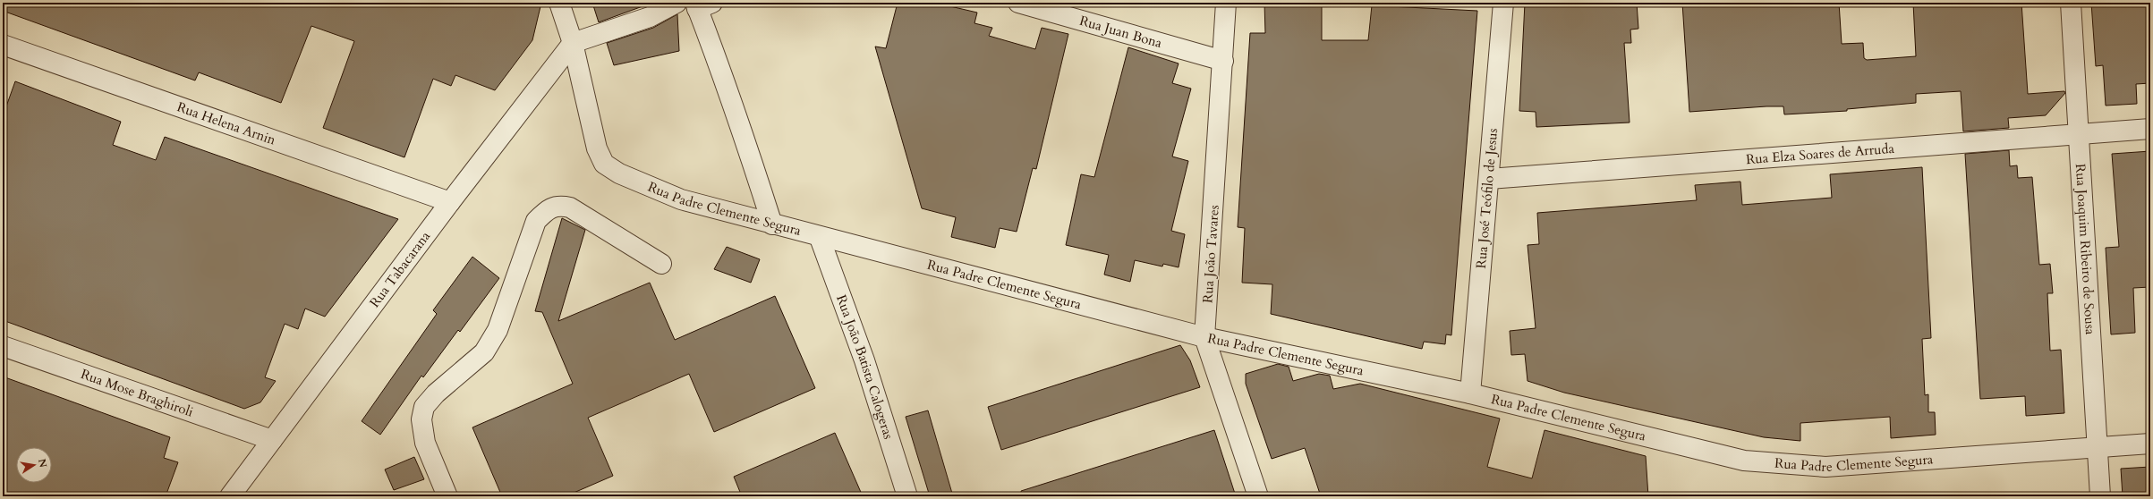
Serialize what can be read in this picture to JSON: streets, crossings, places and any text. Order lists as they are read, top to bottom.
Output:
{
  "streets": {
    "street": [
      "Rua Juan Bona",
      "Rua Helena Arnin",
      "Rua Elza Soares de Arruda",
      "Rua José Teófilo de Jesus",
      "Rua Padre Clemente Segura",
      "Rua Joaquim Ribeiro de Sousa",
      "Rua João Tavares",
      "Rua Tabacarana",
      "Rua João Batista Calogeras",
      "Rua Mose Braghiroli"
    ]
  },
  "crossings": [
    ["Rua Juan Bona", "Rua João Tavares"],
    ["Rua Helena Arnin", "Rua Tabacarana"],
    ["Rua Elza Soares de Arruda", "Rua José Teófilo de Jesus"],
    ["Rua Elza Soares de Arruda", "Rua Joaquim Ribeiro de Sousa"],
    ["Rua José Teófilo de Jesus", "Rua Padre Clemente Segura"],
    ["Rua Padre Clemente Segura", "Rua Joaquim Ribeiro de Sousa"],
    ["Rua Padre Clemente Segura", "Rua João Tavares"],
    ["Rua Padre Clemente Segura", "Rua Tabacarana"],
    ["Rua Padre Clemente Segura", "Rua João Batista Calogeras"],
    ["Rua Tabacarana", "Rua Mose Braghiroli"]
  ],
  "north": "right"
}
